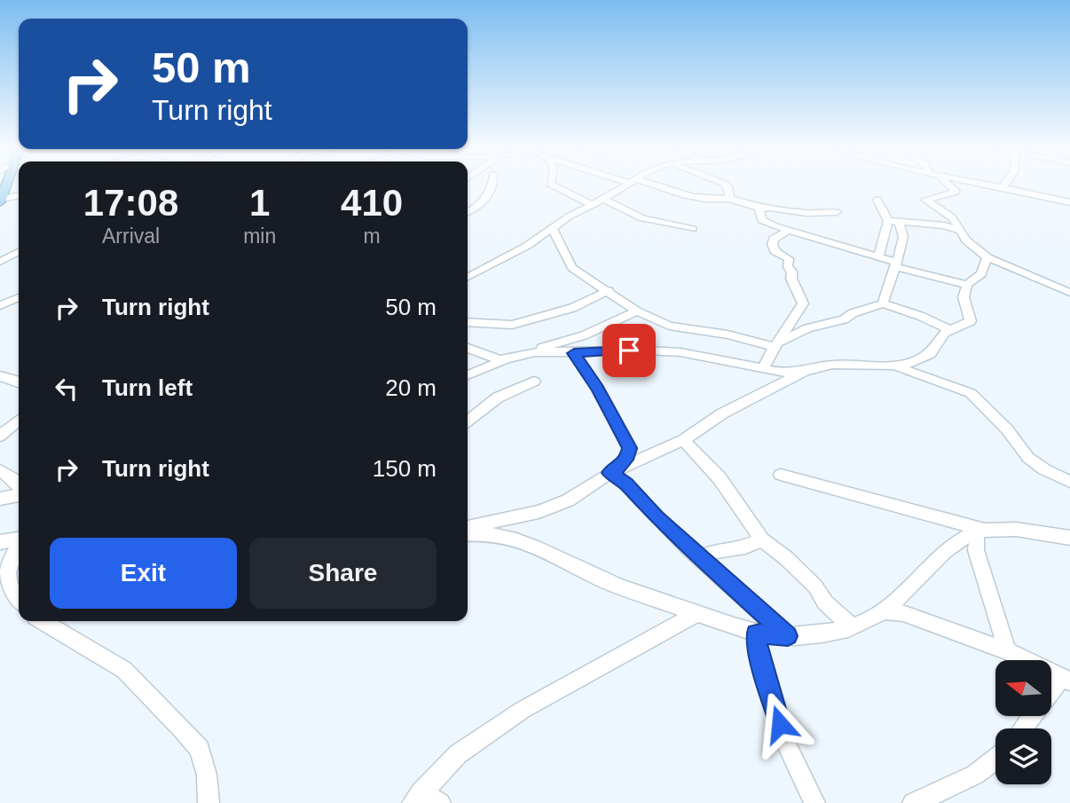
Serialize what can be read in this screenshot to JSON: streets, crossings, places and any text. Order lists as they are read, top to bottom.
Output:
{
  "north": "left",
  "page": {
    "turn": ["50 m", "Turn right"],
    "eta": [
      "17:08",
      "Arrival",
      "1",
      "min",
      "410",
      "m"
    ],
    "list": [
      {
        "name": "Turn right",
        "value": "50 m"
      },
      {
        "name": "Turn left",
        "value": "20 m"
      },
      {
        "name": "Turn right",
        "value": "150 m"
      }
    ],
    "buttons": ["Exit", "Share"]
  }
}
